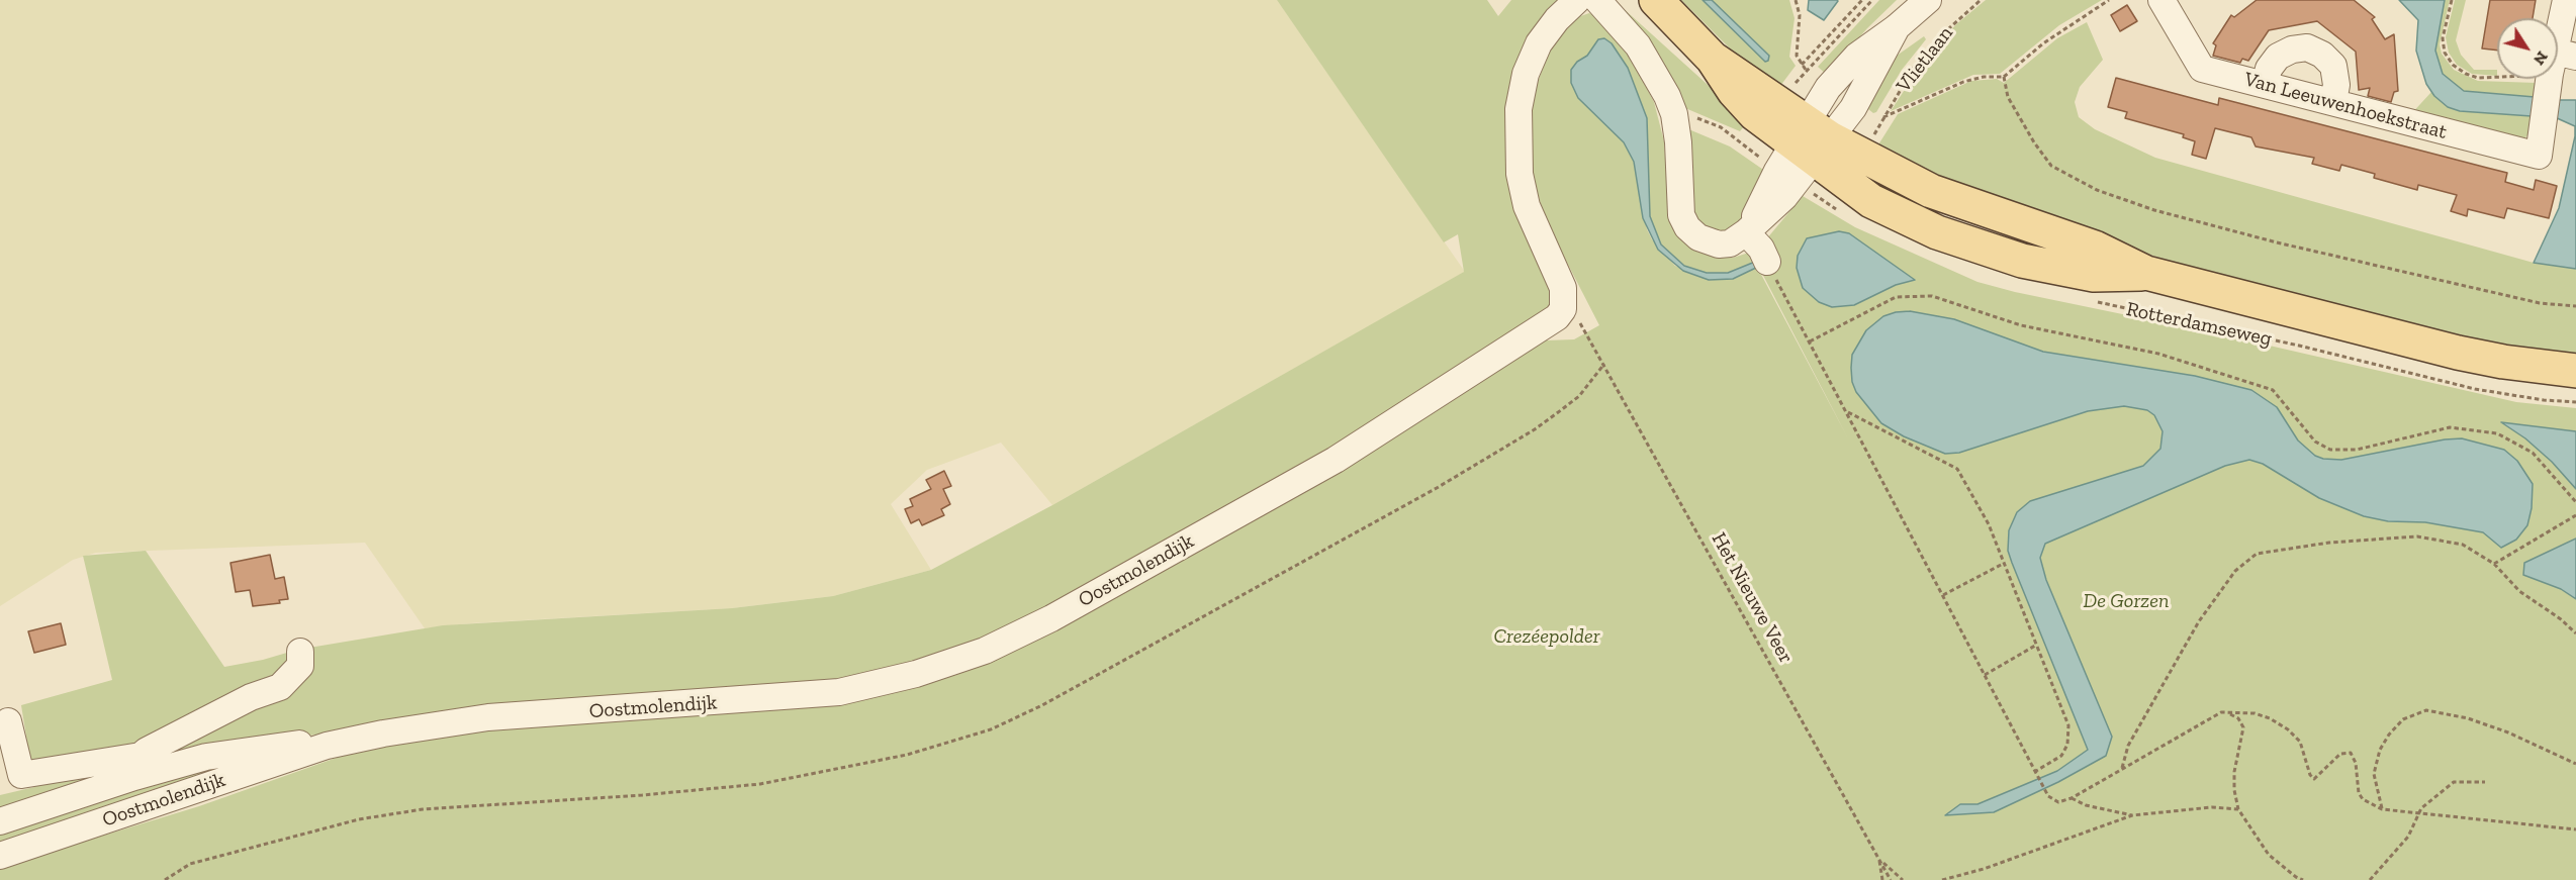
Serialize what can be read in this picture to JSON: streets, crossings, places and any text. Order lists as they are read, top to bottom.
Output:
{
  "streets": {
    "main road": ["Rotterdamseweg"],
    "street": ["Vlietlaan", "Van Leeuwenhoekstraat", "Oostmolendijk"],
    "path": ["Het Nieuwe Veer"]
  },
  "crossings": [
    ["Vlietlaan", "Rotterdamseweg"]
  ],
  "parks": ["De Gorzen", "Crezéepolder"],
  "north": "bottom right"
}
